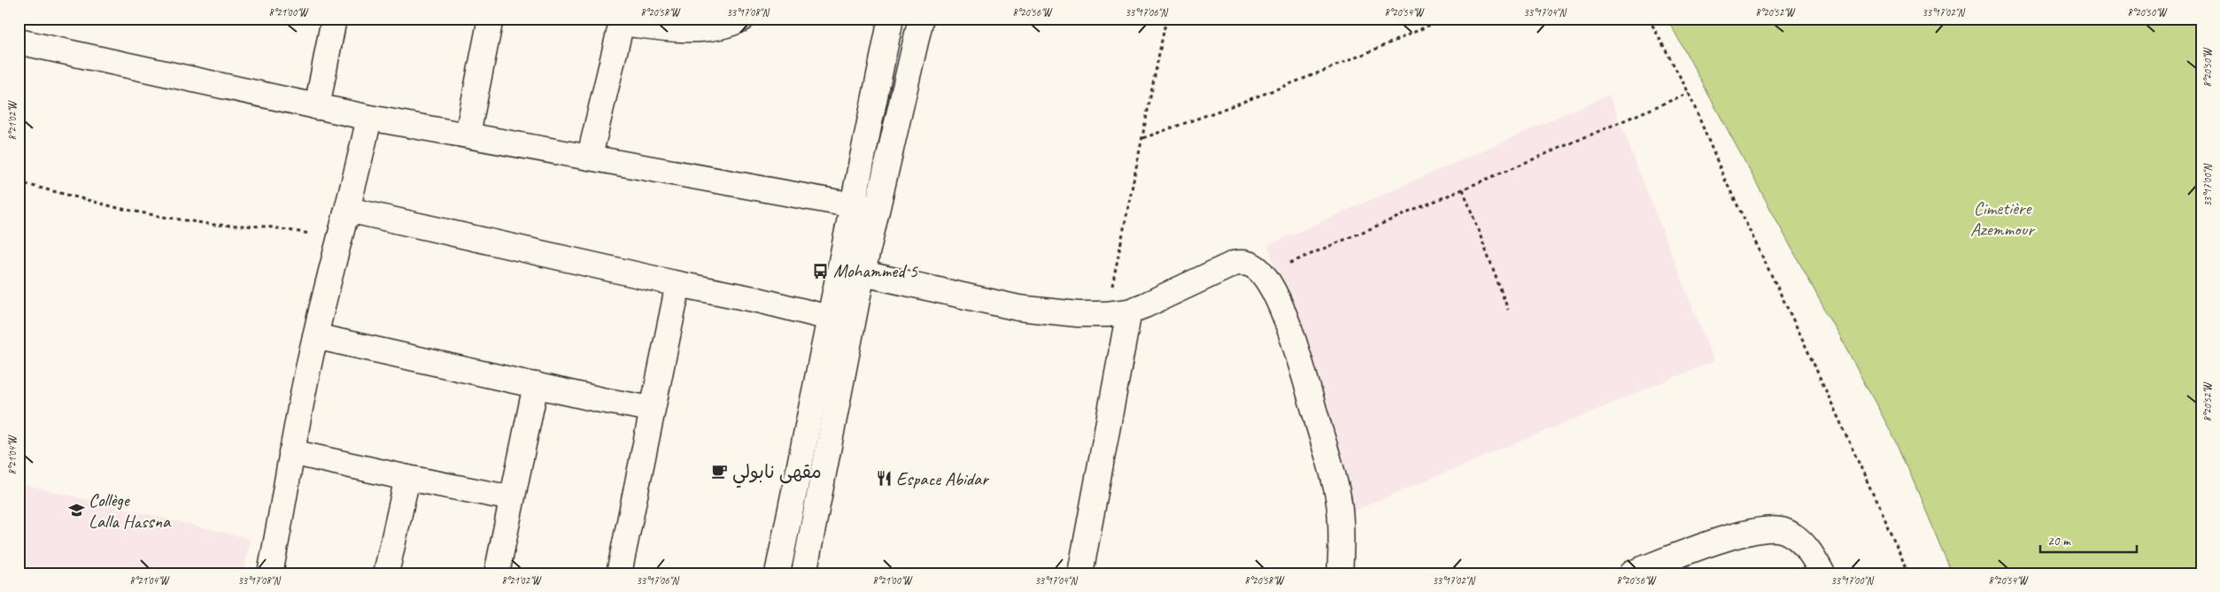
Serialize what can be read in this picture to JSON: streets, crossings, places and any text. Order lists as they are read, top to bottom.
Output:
{
  "parks": ["Cimetière Azemmour"],
  "places": {
    "bus stop": ["Mohammed 5"],
    "cafe": ["مقهى نابولي"],
    "restaurant": ["Espace Abidar"],
    "school or university": ["Collège Lalla Hassna"]
  },
  "scale_bar": "20 m",
  "coordinates": [
    "8°21'00\"W",
    "8°20'58\"W",
    "33°17'08\"N",
    "8°20'56\"W",
    "33°17'06\"N",
    "8°20'54\"W",
    "33°17'04\"N",
    "8°20'52\"W",
    "33°17'02\"N",
    "8°20'50\"W",
    "8°21'02\"W",
    "33°17'00\"N",
    "8°21'04\"W"
  ]
}
